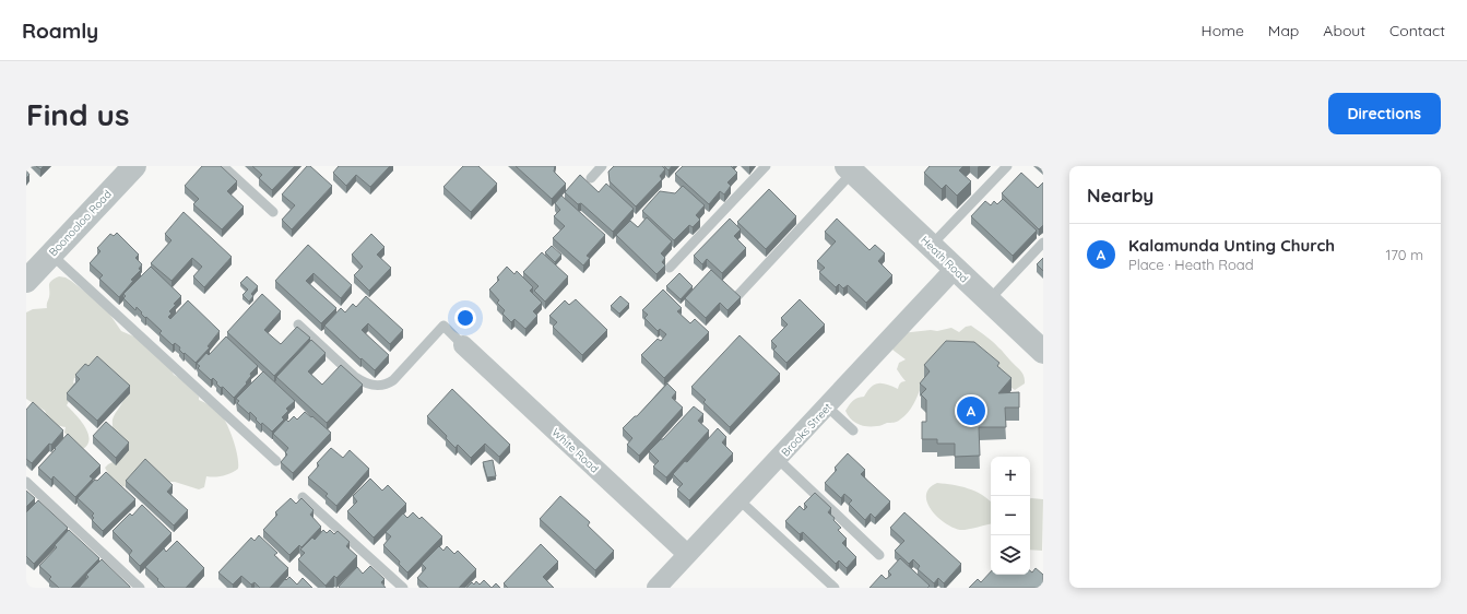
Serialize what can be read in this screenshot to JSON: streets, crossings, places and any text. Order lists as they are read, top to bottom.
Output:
{
  "streets": {
    "street": [
      "Boonooloo Road",
      "Heath Road",
      "Brooks Street",
      "White Road"
    ]
  },
  "crossings": [
    ["Heath Road", "Brooks Street"],
    ["Brooks Street", "White Road"]
  ],
  "page": {
    "header": "Roamly",
    "nav": [
      "Home",
      "Map",
      "About",
      "Contact"
    ],
    "buttons": "Directions",
    "title": "Find us",
    "heading": "Nearby",
    "list": [
      {
        "mark": "A",
        "name": "Kalamunda Unting Church",
        "note": "Place · Heath Road",
        "value": "170 m"
      }
    ],
    "pins": "A",
    "map_buttons": ["+", "−"]
  }
}
